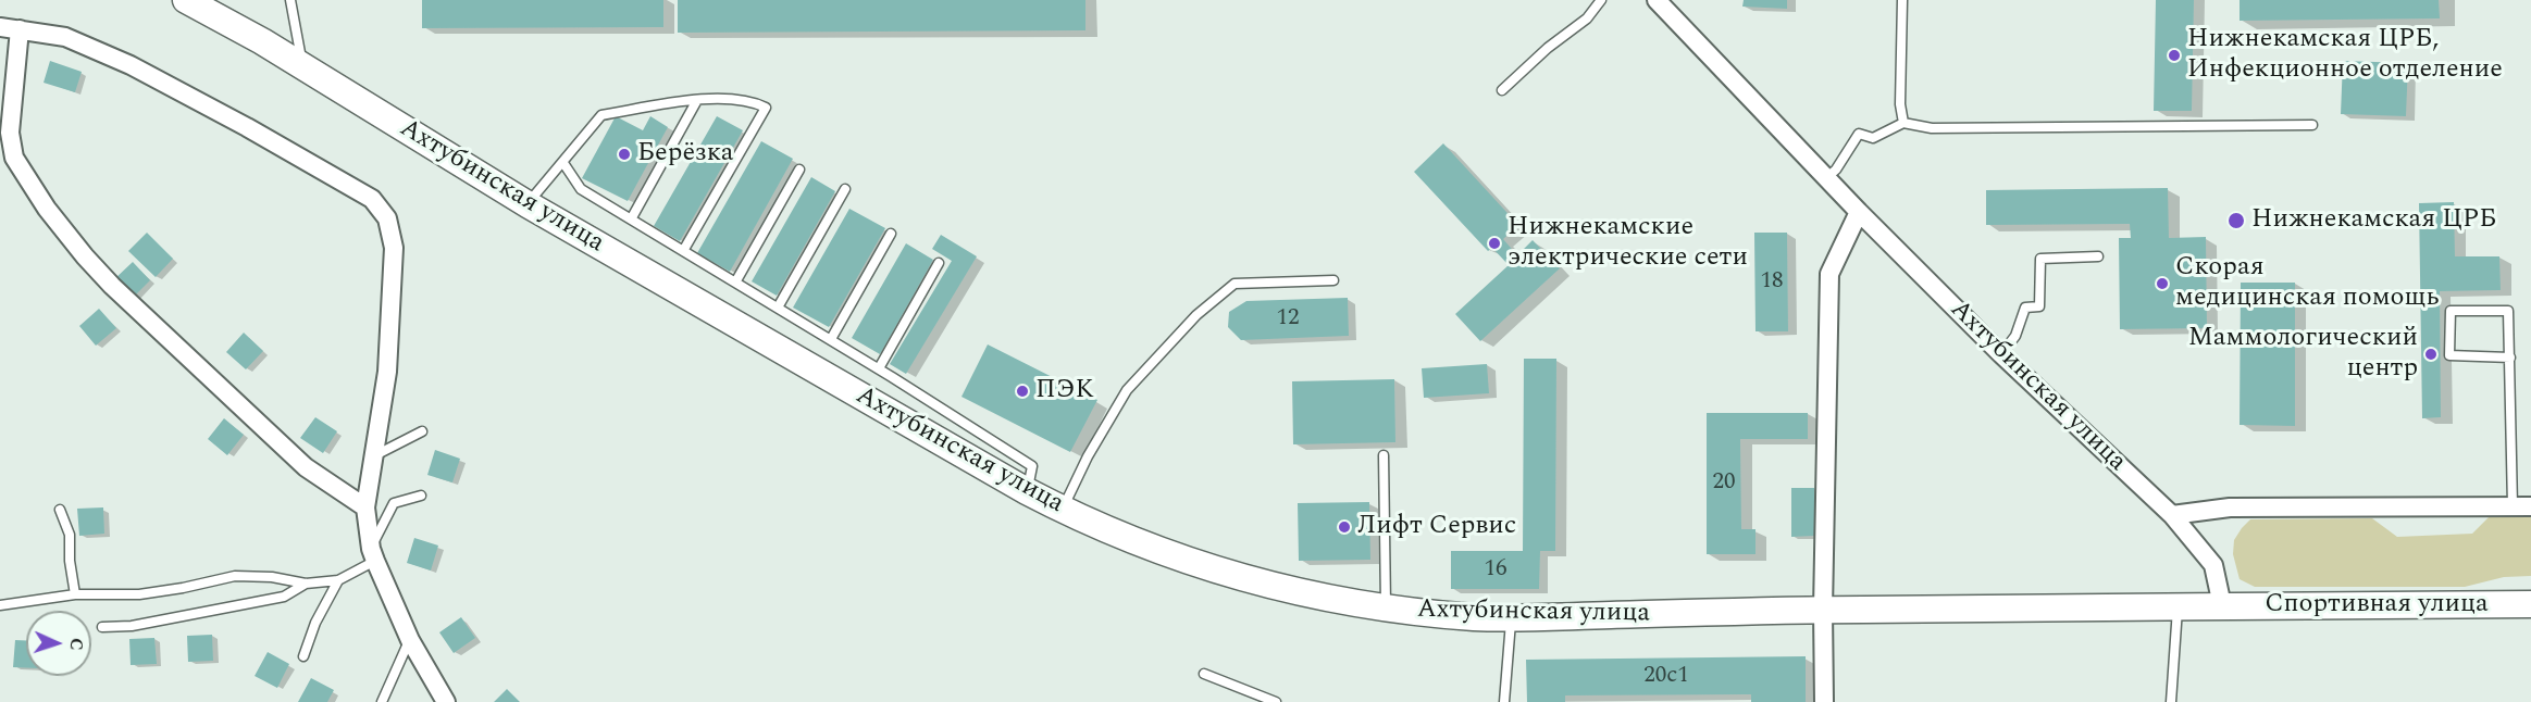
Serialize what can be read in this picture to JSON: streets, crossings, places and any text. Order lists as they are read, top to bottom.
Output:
{
  "streets": {
    "street": ["Ахтубинская улица", "Спортивная улица"]
  },
  "crossings": [
    ["Ахтубинская улица", "Спортивная улица"]
  ],
  "places": [
    "Нижнекамская ЦРБ, Инфекционное отделение",
    "Берёзка",
    "Нижнекамская ЦРБ",
    "Нижнекамские электрические сети",
    "Скорая медицинская помощь",
    "Маммологический центр",
    "ПЭК",
    "Лифт Сервис"
  ],
  "house_numbers": [
    "18",
    "12",
    "20",
    "16",
    "20с1"
  ],
  "north": "right"
}
